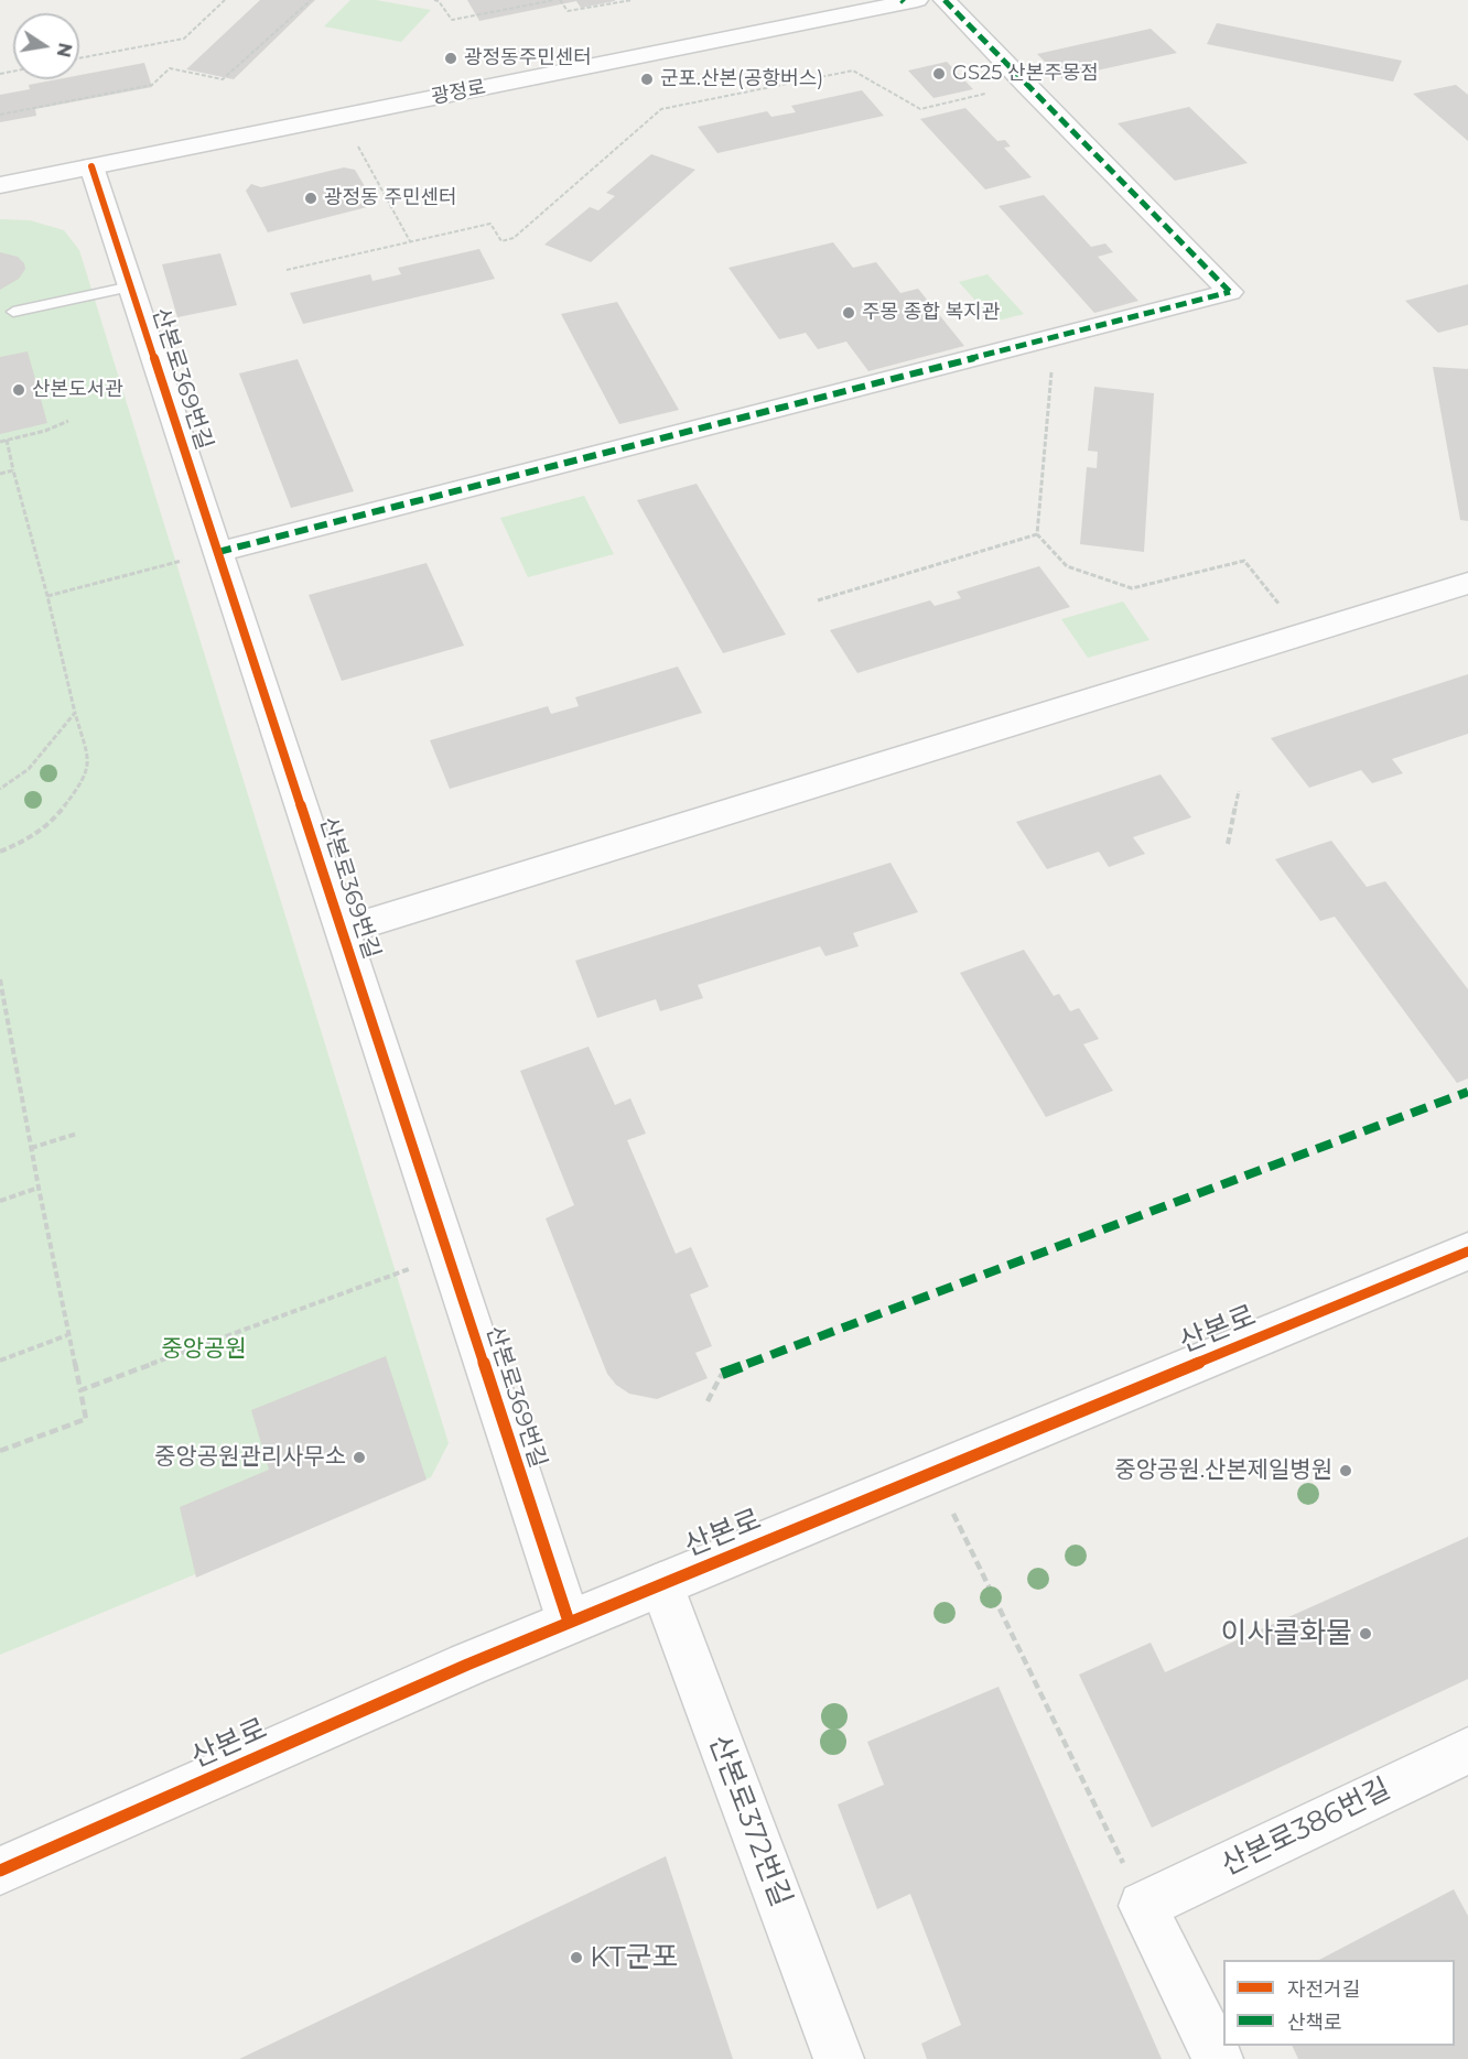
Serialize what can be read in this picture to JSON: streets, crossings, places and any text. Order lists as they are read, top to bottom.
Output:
{
  "streets": {
    "street": [
      "광정로",
      "산본로369번길",
      "산본로",
      "산본로372번길",
      "산본로386번길"
    ]
  },
  "crossings": [
    ["광정로", "산본로369번길"],
    ["산본로369번길", "산본로"],
    ["산본로", "산본로372번길"]
  ],
  "parks": ["중앙공원"],
  "places": [
    "광정동주민센터",
    "GS25 산본주몽점",
    "군포.산본(공항버스)",
    "광정동 주민센터",
    "주몽 종합 복지관",
    "산본도서관",
    "중앙공원관리사무소",
    "중앙공원.산본제일병원",
    "이사콜화물",
    "KT군포"
  ],
  "legend": ["자전거길", "산책로"],
  "north": "right"
}
